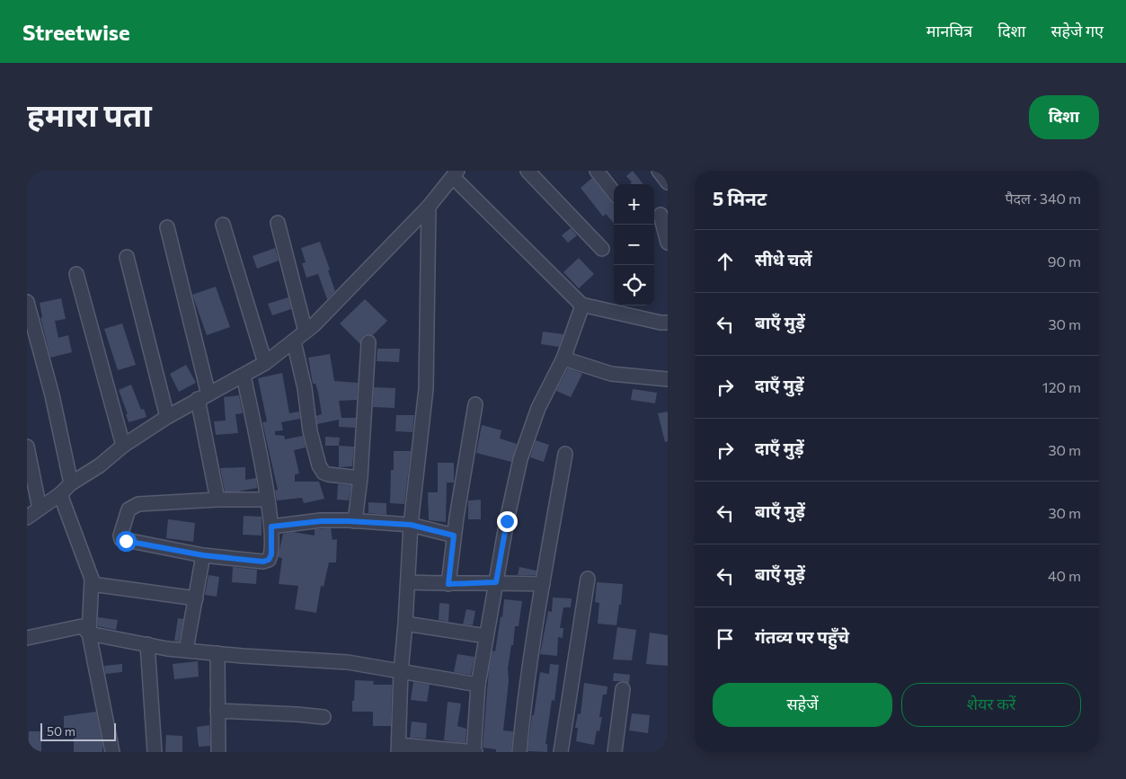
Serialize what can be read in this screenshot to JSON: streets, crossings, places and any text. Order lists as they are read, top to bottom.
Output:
{
  "scale_bar": "50 m",
  "page": {
    "header": "Streetwise",
    "nav": ["मानचित्र", "दिशा", "सहेजे गए"],
    "title": "हमारा पता",
    "buttons": [
      "दिशा",
      ["सहेजें", "शेयर करें"]
    ],
    "heading": ["5 मिनट", "पैदल · 340 m"],
    "map_buttons": ["+", "−"],
    "list": [
      ["सीधे चलें", "90 m"],
      ["बाएँ मुड़ें", "30 m"],
      ["दाएँ मुड़ें", "120 m"],
      ["दाएँ मुड़ें", "30 m"],
      ["बाएँ मुड़ें", "30 m"],
      ["बाएँ मुड़ें", "40 m"],
      "गंतव्य पर पहुँचे"
    ],
    "scale": "50 m"
  }
}
